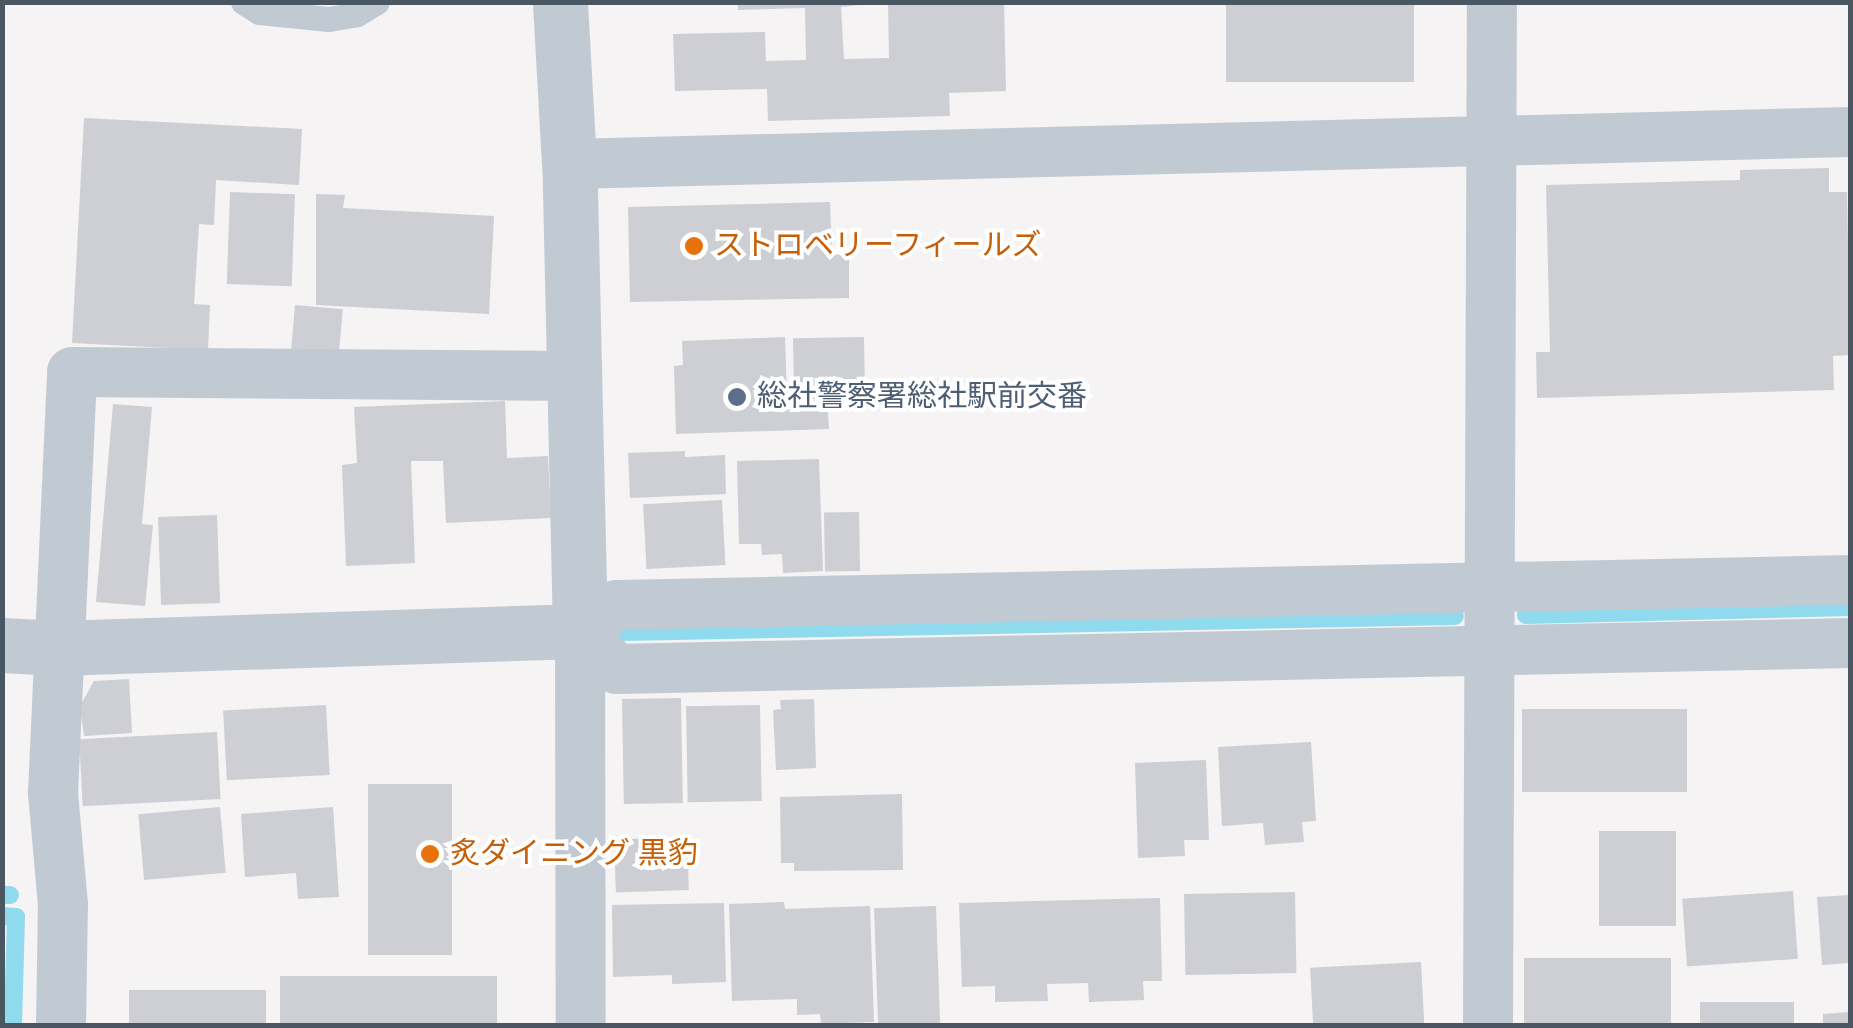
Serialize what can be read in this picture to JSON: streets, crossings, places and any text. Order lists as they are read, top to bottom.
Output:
{
  "places": ["ストロベリーフィールズ", "総社警察署総社駅前交番", "炙ダイニング 黒豹"]
}
